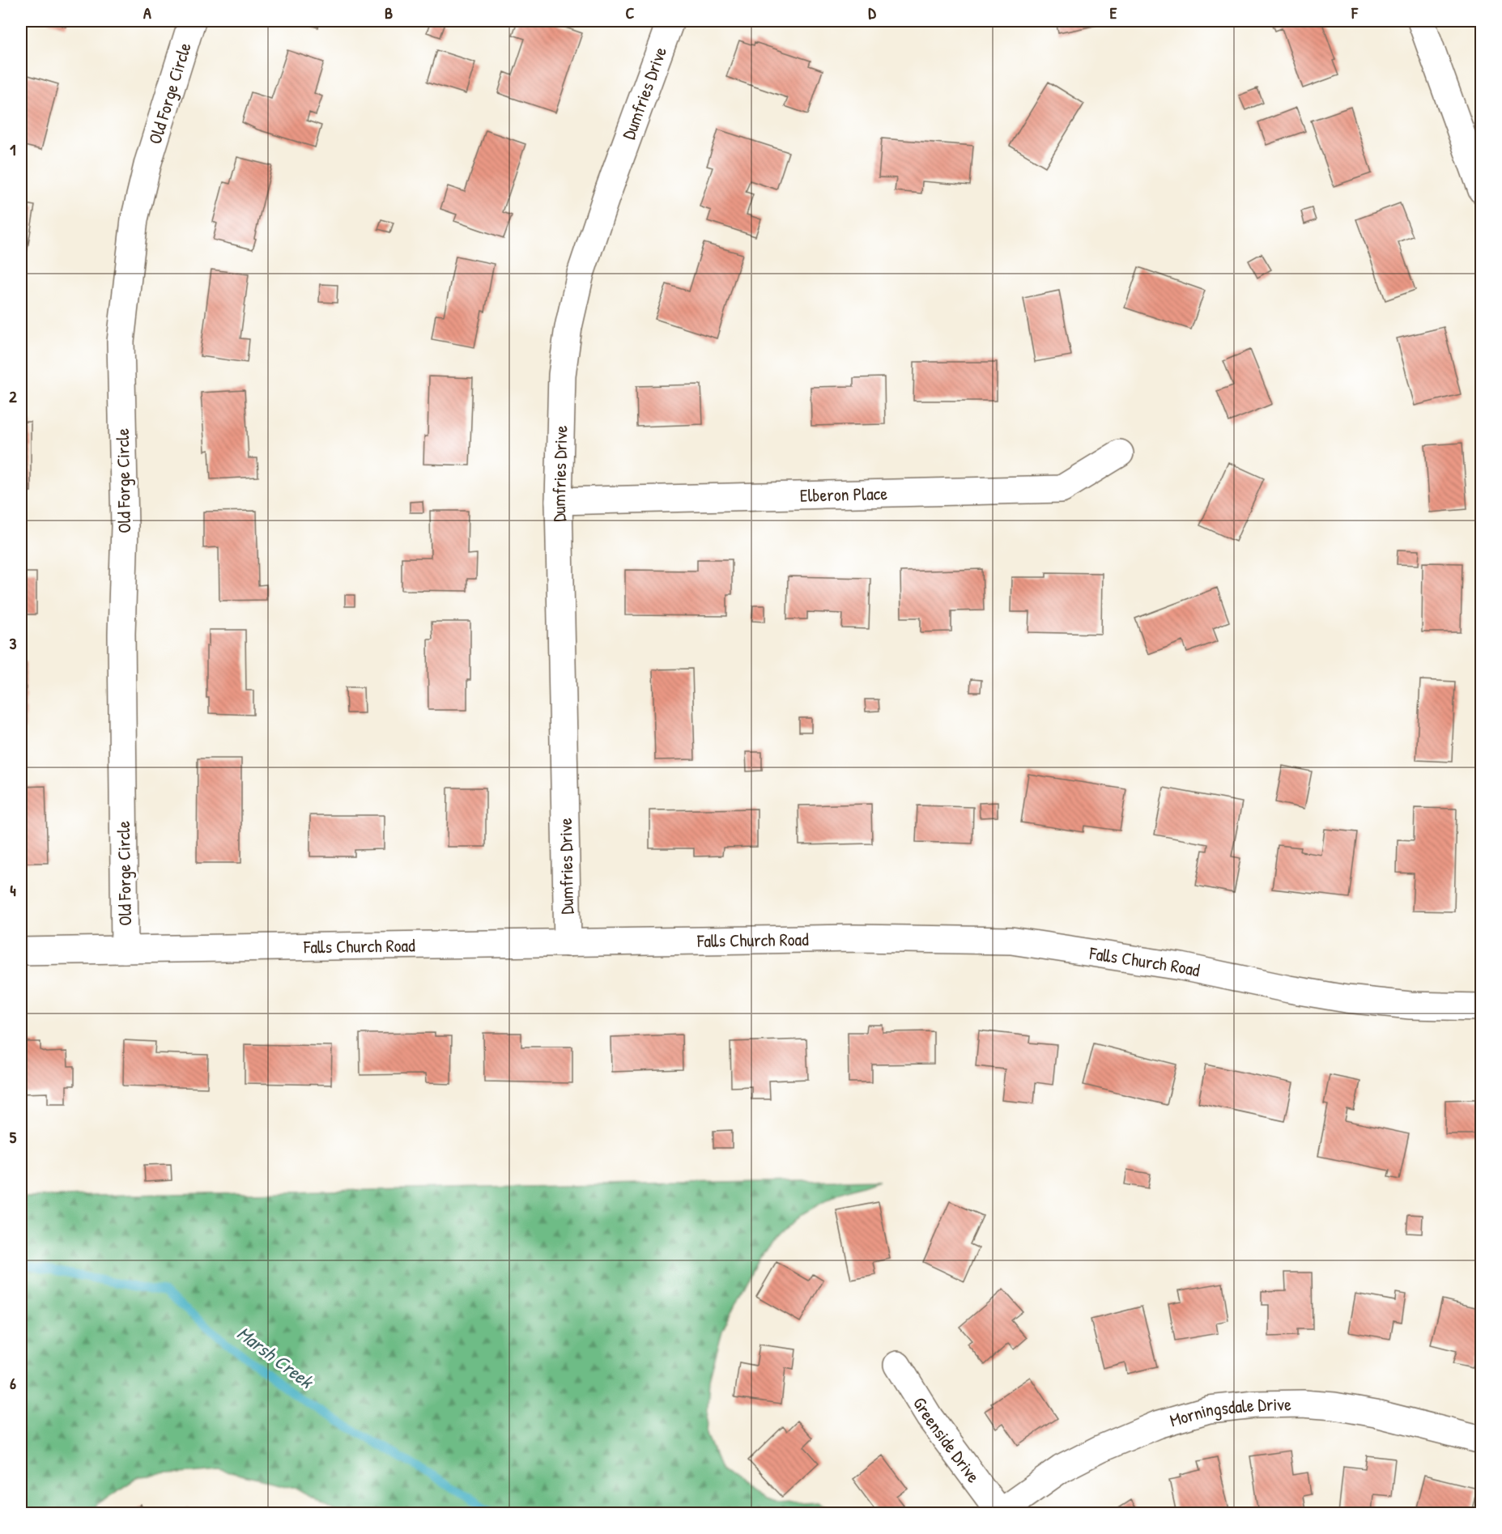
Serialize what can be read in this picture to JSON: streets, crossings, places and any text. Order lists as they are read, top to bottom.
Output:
{
  "streets": {
    "street": [
      "Dumfries Drive",
      "Old Forge Circle",
      "Elberon Place",
      "Falls Church Road",
      "Morningsdale Drive",
      "Greenside Drive"
    ]
  },
  "crossings": [
    ["Dumfries Drive", "Elberon Place"],
    ["Dumfries Drive", "Falls Church Road"],
    ["Old Forge Circle", "Falls Church Road"],
    ["Morningsdale Drive", "Greenside Drive"]
  ],
  "water": ["Marsh Creek"],
  "grid": {
    "columns": [
      "A",
      "B",
      "C",
      "D",
      "E",
      "F"
    ],
    "rows": [
      "1",
      "2",
      "3",
      "4",
      "5",
      "6"
    ]
  }
}
